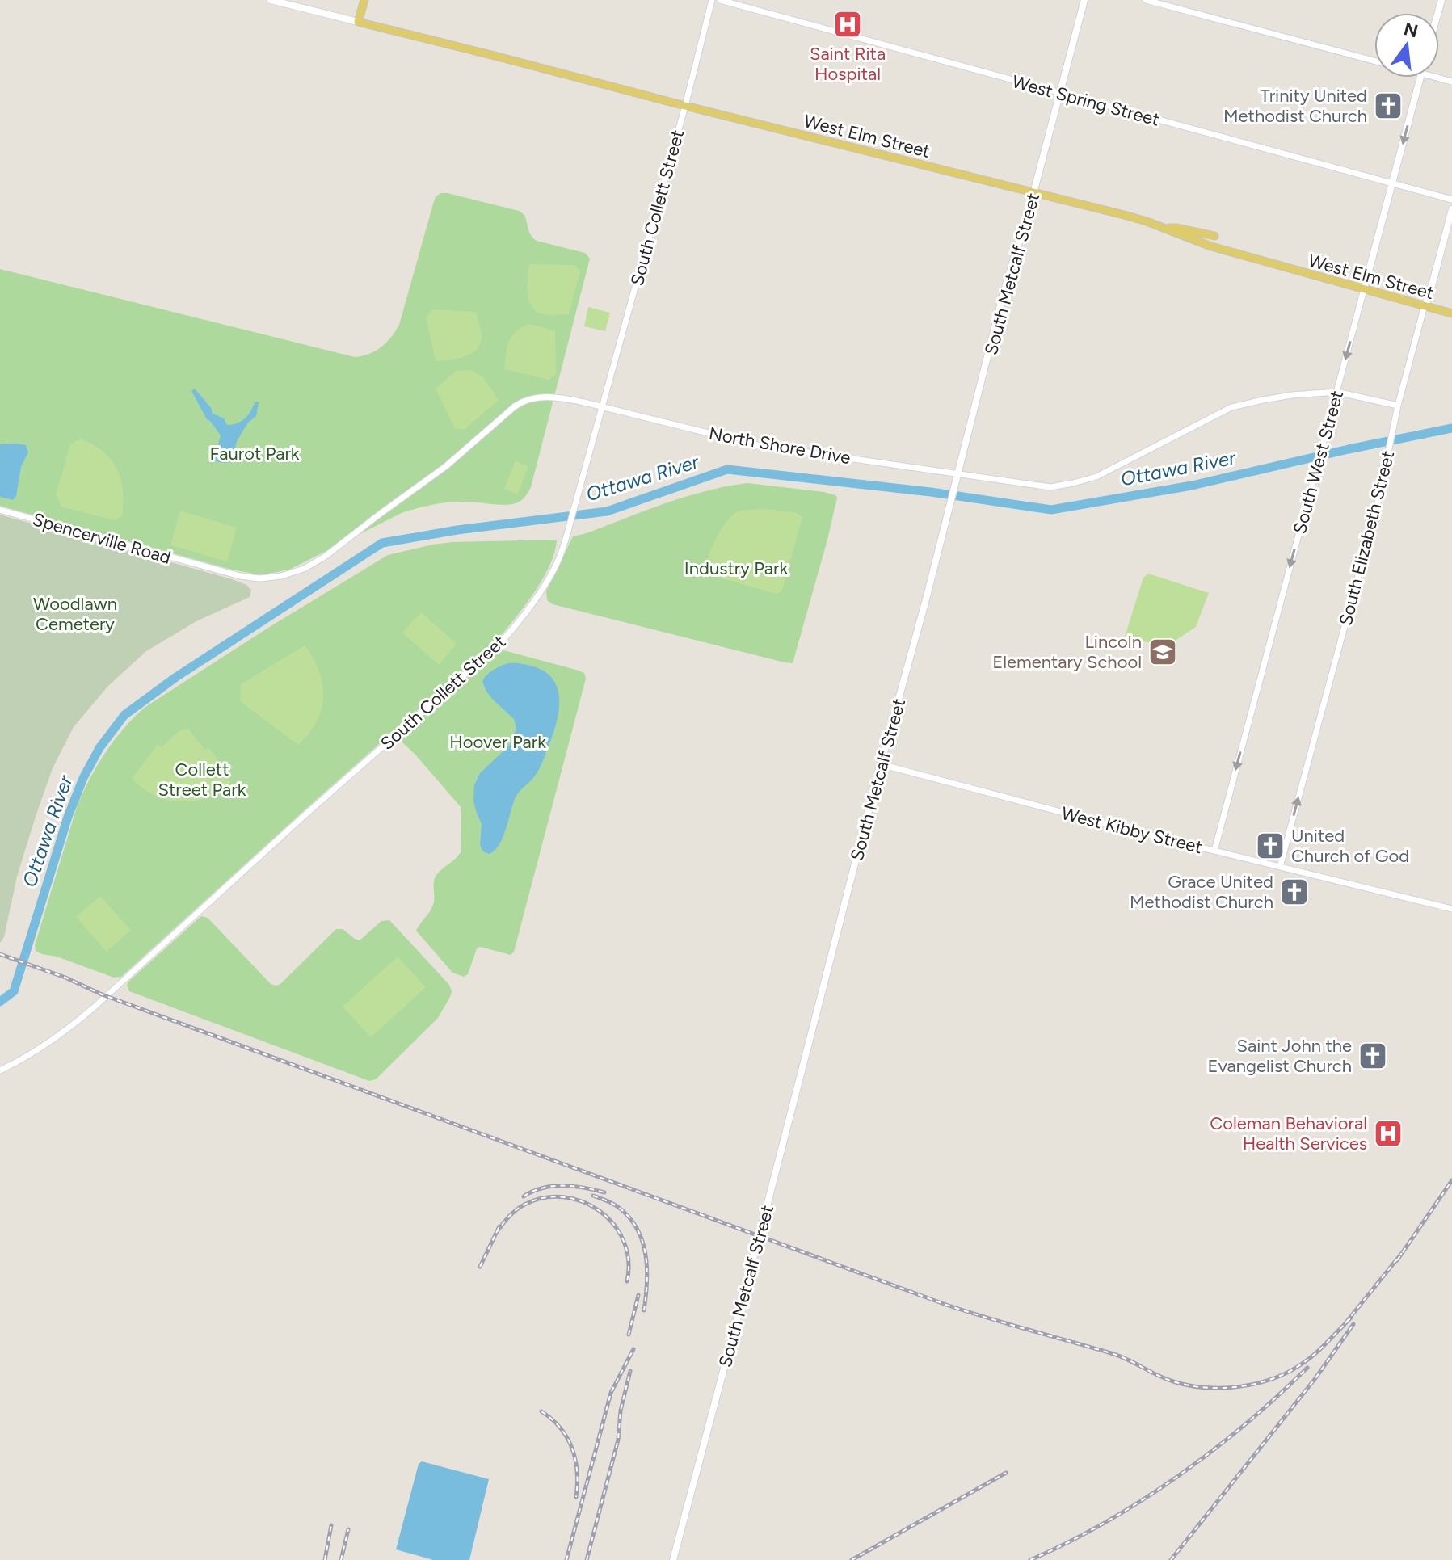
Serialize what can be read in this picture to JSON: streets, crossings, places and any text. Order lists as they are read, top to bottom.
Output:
{
  "streets": {
    "main road": [
      "West Elm Street",
      "South Metcalf Street",
      "South West Street",
      "South Elizabeth Street"
    ],
    "street": [
      "West Spring Street",
      "South Collett Street",
      "North Shore Drive",
      "Spencerville Road",
      "West Kibby Street"
    ]
  },
  "crossings": [
    ["West Spring Street", "South Metcalf Street"],
    ["West Spring Street", "South West Street"],
    ["West Elm Street", "South Collett Street"],
    ["West Elm Street", "South Metcalf Street"],
    ["West Elm Street", "South West Street"],
    ["West Elm Street", "South Elizabeth Street"],
    ["South Collett Street", "North Shore Drive"],
    ["South Metcalf Street", "North Shore Drive"],
    ["South Metcalf Street", "West Kibby Street"],
    ["North Shore Drive", "South West Street"],
    ["North Shore Drive", "Spencerville Road"],
    ["North Shore Drive", "South Elizabeth Street"],
    ["South West Street", "West Kibby Street"],
    ["South Elizabeth Street", "West Kibby Street"]
  ],
  "one_way": ["South West Street", "South Elizabeth Street"],
  "water": ["Ottawa River"],
  "parks": [
    "Faurot Park",
    "Industry Park",
    "Woodlawn Cemetery",
    "Hoover Park",
    "Collett Street Park"
  ],
  "places": {
    "hospital": ["Saint Rita Hospital", "Coleman Behavioral Health Services"],
    "church": [
      "Trinity United Methodist Church",
      "United Church of God",
      "Grace United Methodist Church",
      "Saint John the Evangelist Church"
    ],
    "school or university": ["Lincoln Elementary School"]
  },
  "north": "top"
}
